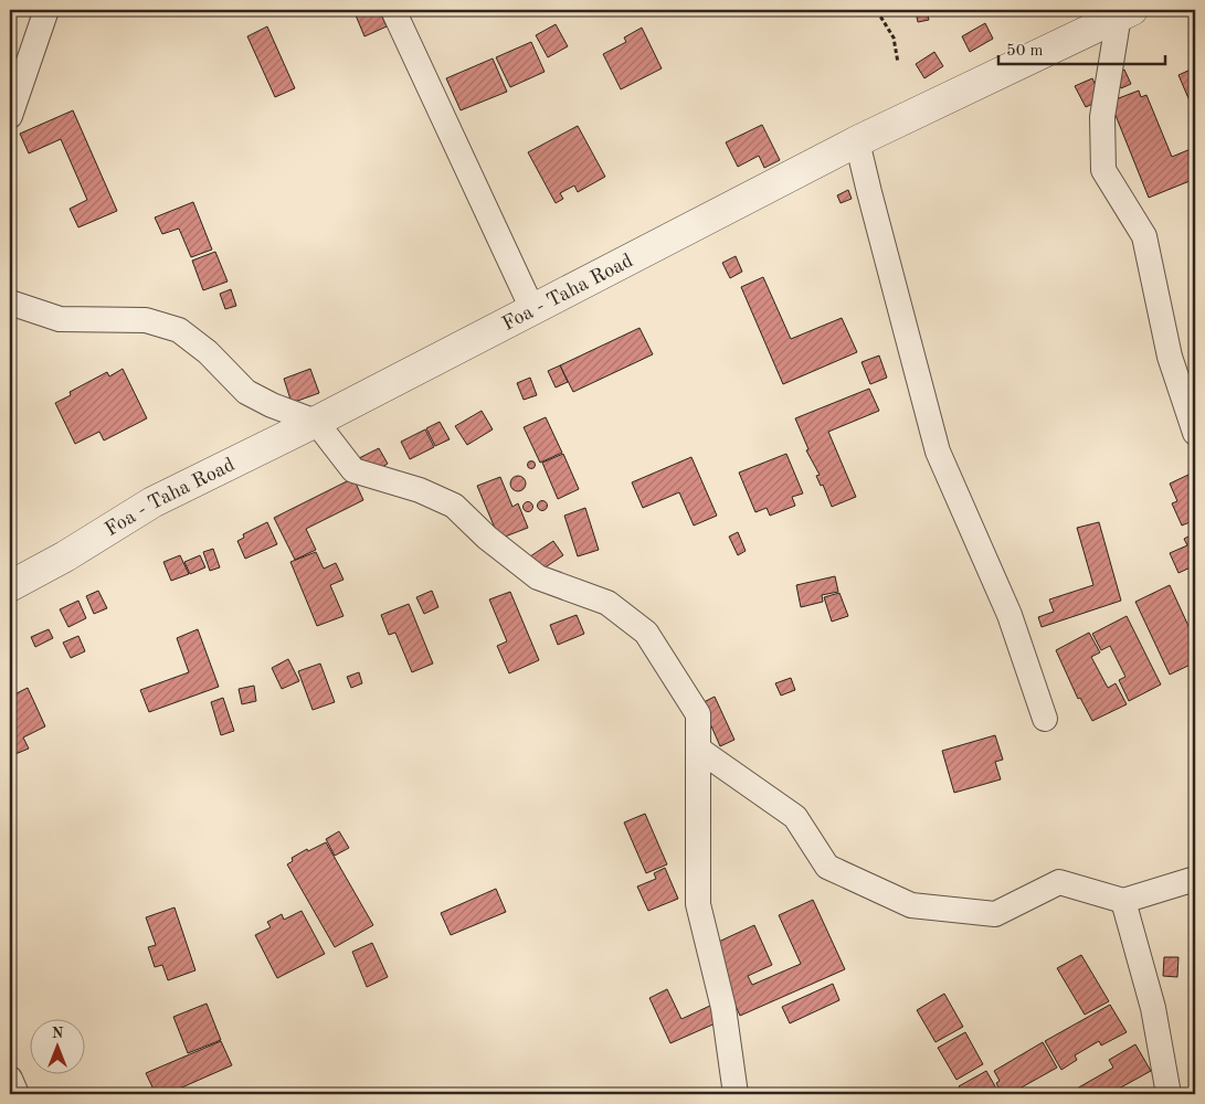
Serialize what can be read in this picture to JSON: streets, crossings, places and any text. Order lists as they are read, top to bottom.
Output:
{
  "streets": {
    "street": ["Foa - Taha Road"]
  },
  "scale_bar": "50 m",
  "north": "top"
}
